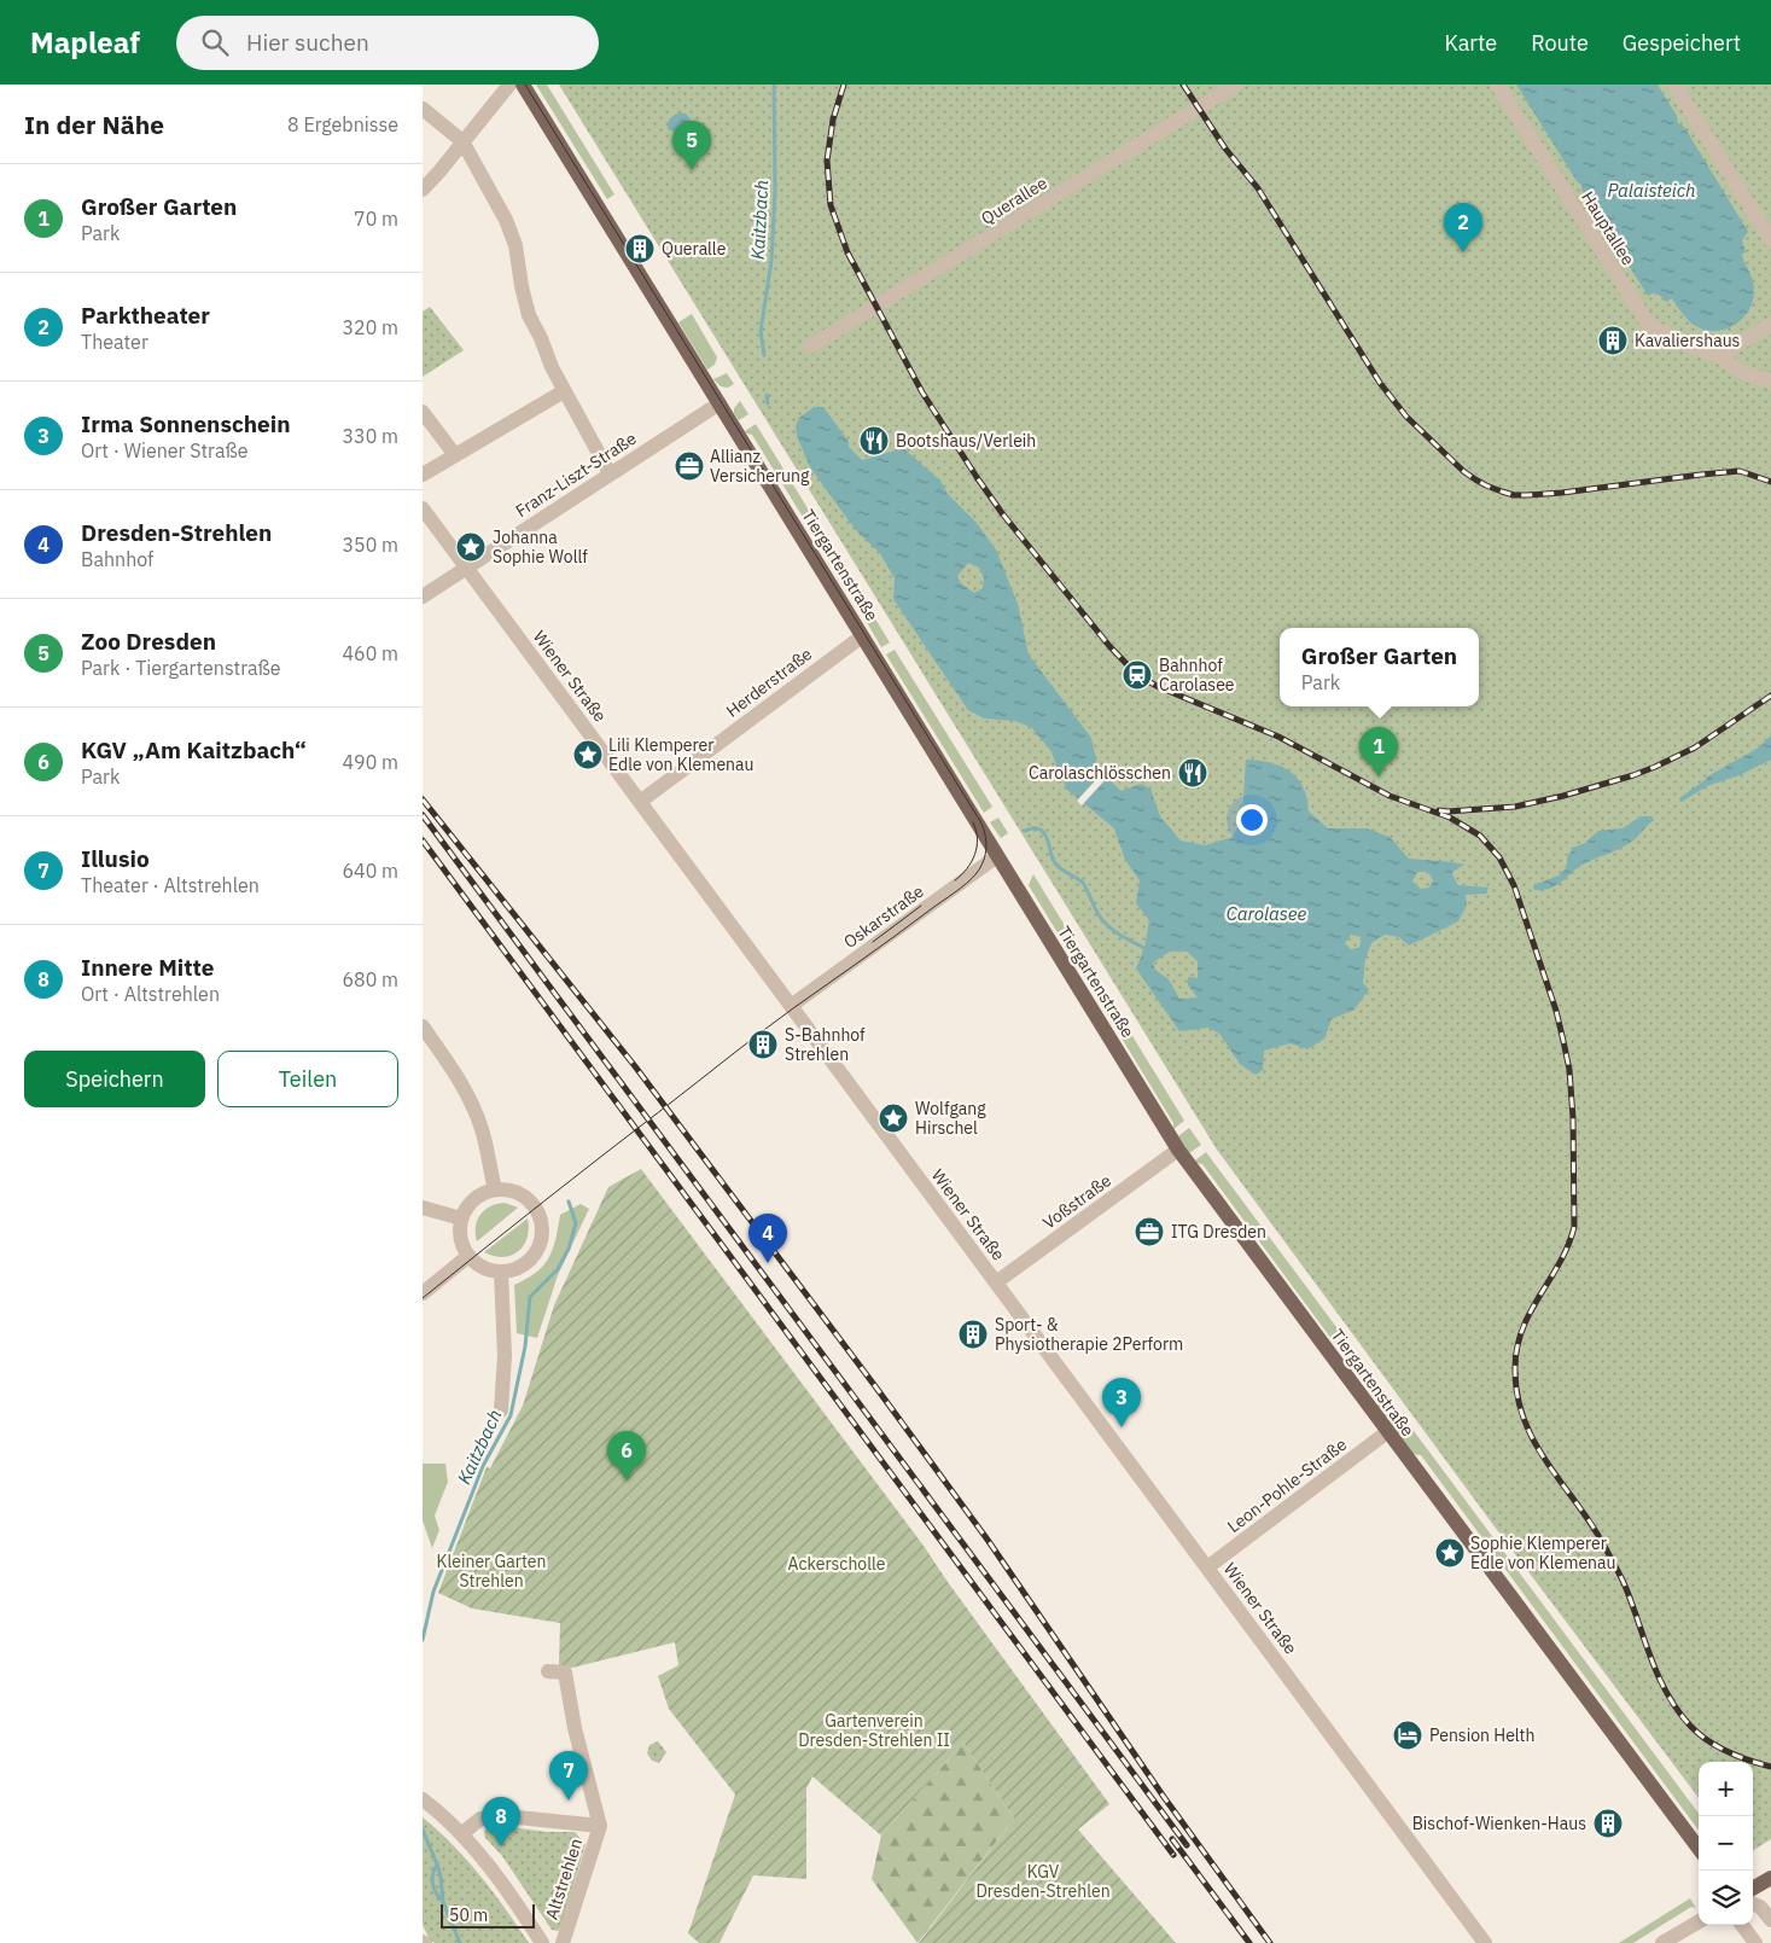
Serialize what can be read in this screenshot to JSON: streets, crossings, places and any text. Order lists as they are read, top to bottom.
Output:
{
  "streets": {
    "main road": ["Tiergartenstraße"],
    "street": [
      "Querallee",
      "Hauptallee",
      "Franz-Liszt-Straße",
      "Wiener Straße",
      "Herderstraße",
      "Oskarstraße",
      "Voßstraße",
      "Leon-Pohle-Straße",
      "Altstrehlen"
    ]
  },
  "crossings": [
    ["Franz-Liszt-Straße", "Tiergartenstraße"],
    ["Franz-Liszt-Straße", "Wiener Straße"],
    ["Tiergartenstraße", "Herderstraße"],
    ["Tiergartenstraße", "Oskarstraße"],
    ["Tiergartenstraße", "Voßstraße"],
    ["Tiergartenstraße", "Leon-Pohle-Straße"],
    ["Wiener Straße", "Herderstraße"],
    ["Wiener Straße", "Oskarstraße"],
    ["Wiener Straße", "Voßstraße"],
    ["Wiener Straße", "Leon-Pohle-Straße"]
  ],
  "water": ["Palaisteich", "Kaitzbach", "Carolasee"],
  "parks": [
    "Kleiner Garten Strehlen",
    "Ackerscholle",
    "Gartenverein Dresden-Strehlen II",
    "KGV Dresden-Strehlen"
  ],
  "places": {
    "building": [
      "Queralle",
      "Kavaliershaus",
      "S-Bahnhof Strehlen",
      "Sport- & Physiotherapie 2Perform",
      "Bischof-Wienken-Haus"
    ],
    "restaurant": ["Bootshaus/Verleih", "Carolaschlösschen"],
    "office": ["Allianz Versicherung", "ITG Dresden"],
    "place": [
      "Johanna Sophie Wollf",
      "Lili Klemperer Edle von Klemenau",
      "Wolfgang Hirschel",
      "Sophie Klemperer Edle von Klemenau"
    ],
    "station": ["Bahnhof Carolasee"],
    "hotel": ["Pension Helth"]
  },
  "scale_bar": "50 m",
  "page": {
    "header": "Mapleaf",
    "search": "Hier suchen",
    "nav": ["Karte", "Route", "Gespeichert"],
    "heading": ["In der Nähe", "8 Ergebnisse"],
    "pins": [
      "5",
      "2",
      "1",
      "4",
      "3",
      "6",
      "7",
      "8"
    ],
    "list": [
      {
        "mark": "1",
        "name": "Großer Garten",
        "note": "Park",
        "value": "70 m"
      },
      {
        "mark": "2",
        "name": "Parktheater",
        "note": "Theater",
        "value": "320 m"
      },
      {
        "mark": "3",
        "name": "Irma Sonnenschein",
        "note": "Ort · Wiener Straße",
        "value": "330 m"
      },
      {
        "mark": "4",
        "name": "Dresden-Strehlen",
        "note": "Bahnhof",
        "value": "350 m"
      },
      {
        "mark": "5",
        "name": "Zoo Dresden",
        "note": "Park · Tiergartenstraße",
        "value": "460 m"
      },
      {
        "mark": "6",
        "name": "KGV „Am Kaitzbach“",
        "note": "Park",
        "value": "490 m"
      },
      {
        "mark": "7",
        "name": "Illusio",
        "note": "Theater · Altstrehlen",
        "value": "640 m"
      },
      {
        "mark": "8",
        "name": "Innere Mitte",
        "note": "Ort · Altstrehlen",
        "value": "680 m"
      }
    ],
    "popup": ["Großer Garten", "Park"],
    "buttons": ["Speichern", "Teilen"],
    "map_buttons": ["+", "−"],
    "scale": "50 m"
  }
}
